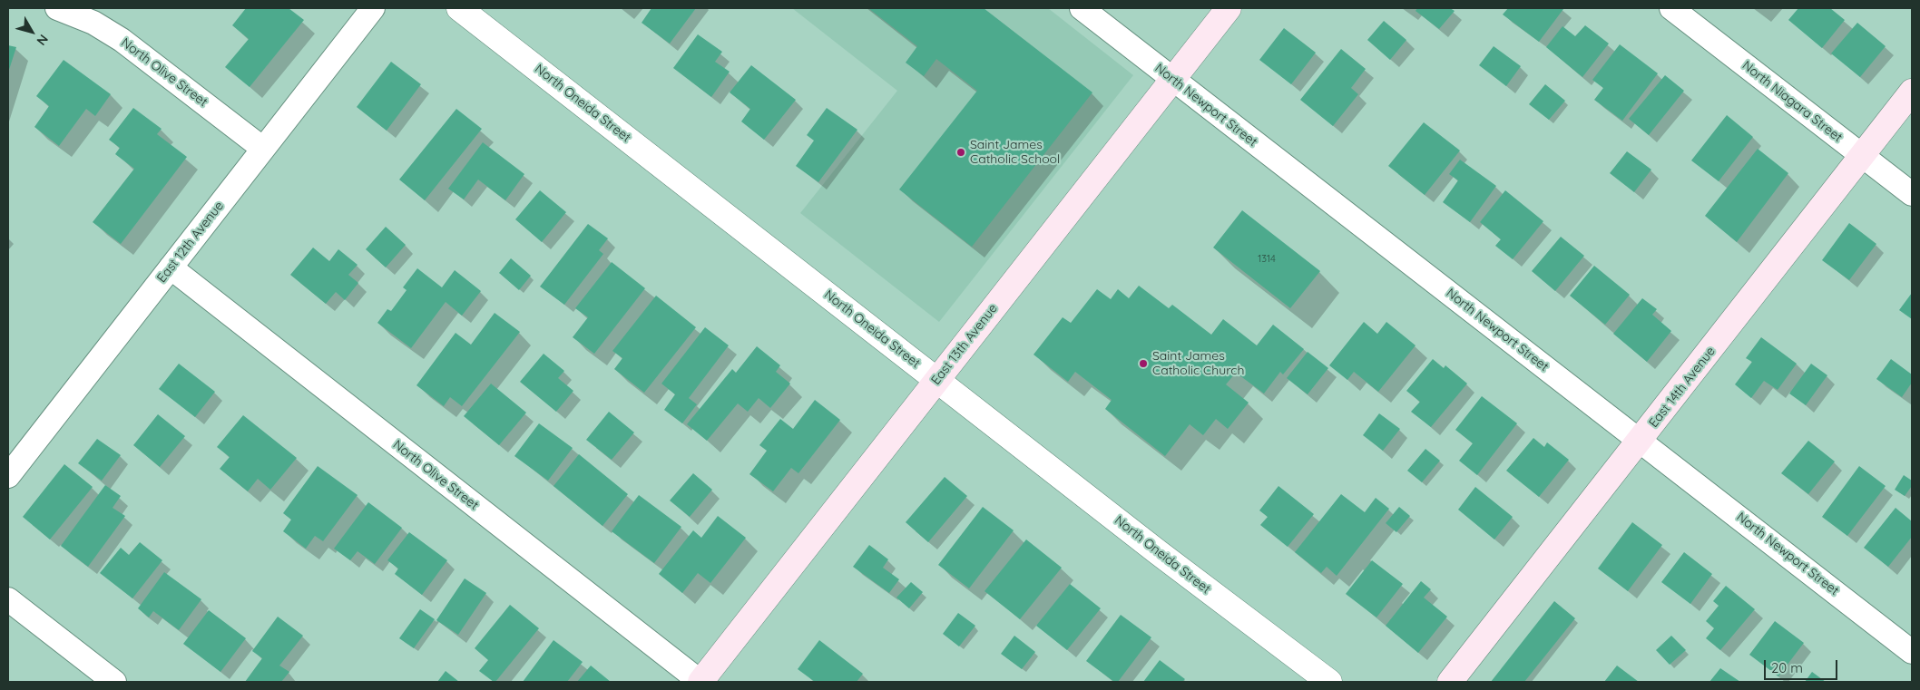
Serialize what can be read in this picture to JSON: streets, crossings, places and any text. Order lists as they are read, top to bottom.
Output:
{
  "streets": {
    "main road": ["East 13th Avenue", "East 14th Avenue"],
    "street": [
      "North Olive Street",
      "North Niagara Street",
      "North Oneida Street",
      "North Newport Street",
      "East 12th Avenue"
    ]
  },
  "crossings": [
    ["North Olive Street", "East 12th Avenue"],
    ["North Olive Street", "East 13th Avenue"],
    ["North Niagara Street", "East 14th Avenue"],
    ["North Oneida Street", "East 13th Avenue"],
    ["North Newport Street", "East 13th Avenue"],
    ["North Newport Street", "East 14th Avenue"]
  ],
  "places": ["Saint James Catholic School", "Saint James Catholic Church"],
  "house_numbers": ["1314"],
  "scale_bar": "20 m",
  "north": "bottom right"
}
